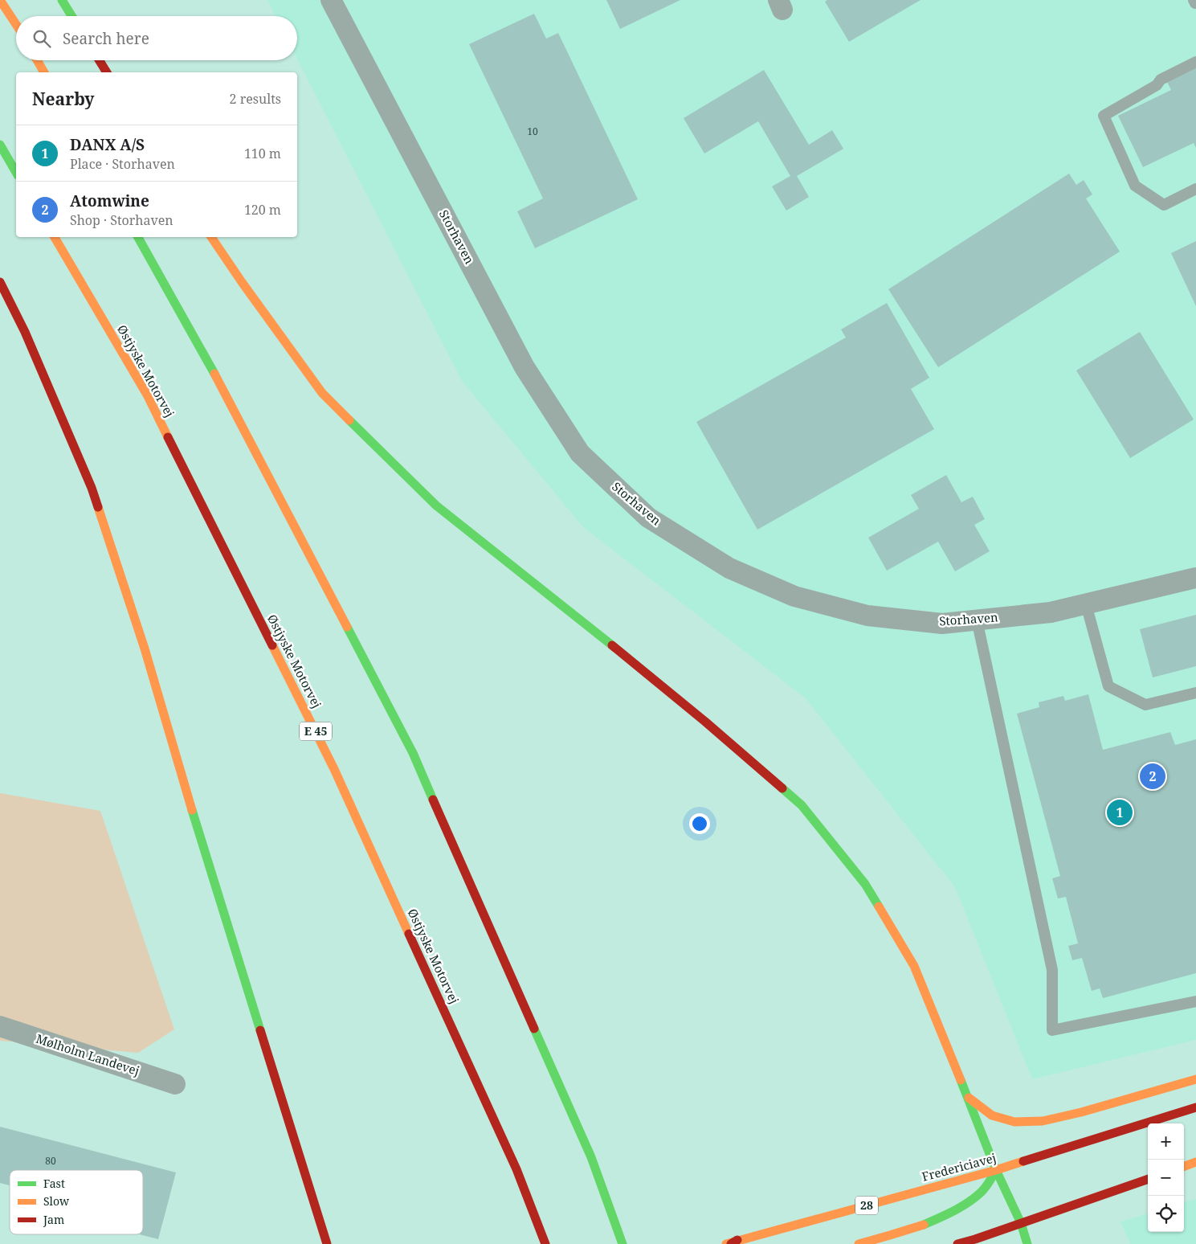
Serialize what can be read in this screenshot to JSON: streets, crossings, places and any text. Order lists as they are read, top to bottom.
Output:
{
  "streets": {
    "main road": [
      "Østjyske Motorvej",
      "E 45",
      "Fredericiavej",
      "28"
    ],
    "street": ["Storhaven", "Mølholm Landevej"]
  },
  "house_numbers": ["10", "80"],
  "legend": ["Fast", "Slow", "Jam"],
  "page": {
    "search": "Search here",
    "heading": ["Nearby", "2 results"],
    "list": [
      {
        "mark": "1",
        "name": "DANX A/S",
        "note": "Place · Storhaven",
        "value": "110 m"
      },
      {
        "mark": "2",
        "name": "Atomwine",
        "note": "Shop · Storhaven",
        "value": "120 m"
      }
    ],
    "pins": ["2", "1"],
    "map_buttons": ["+", "−"]
  }
}
